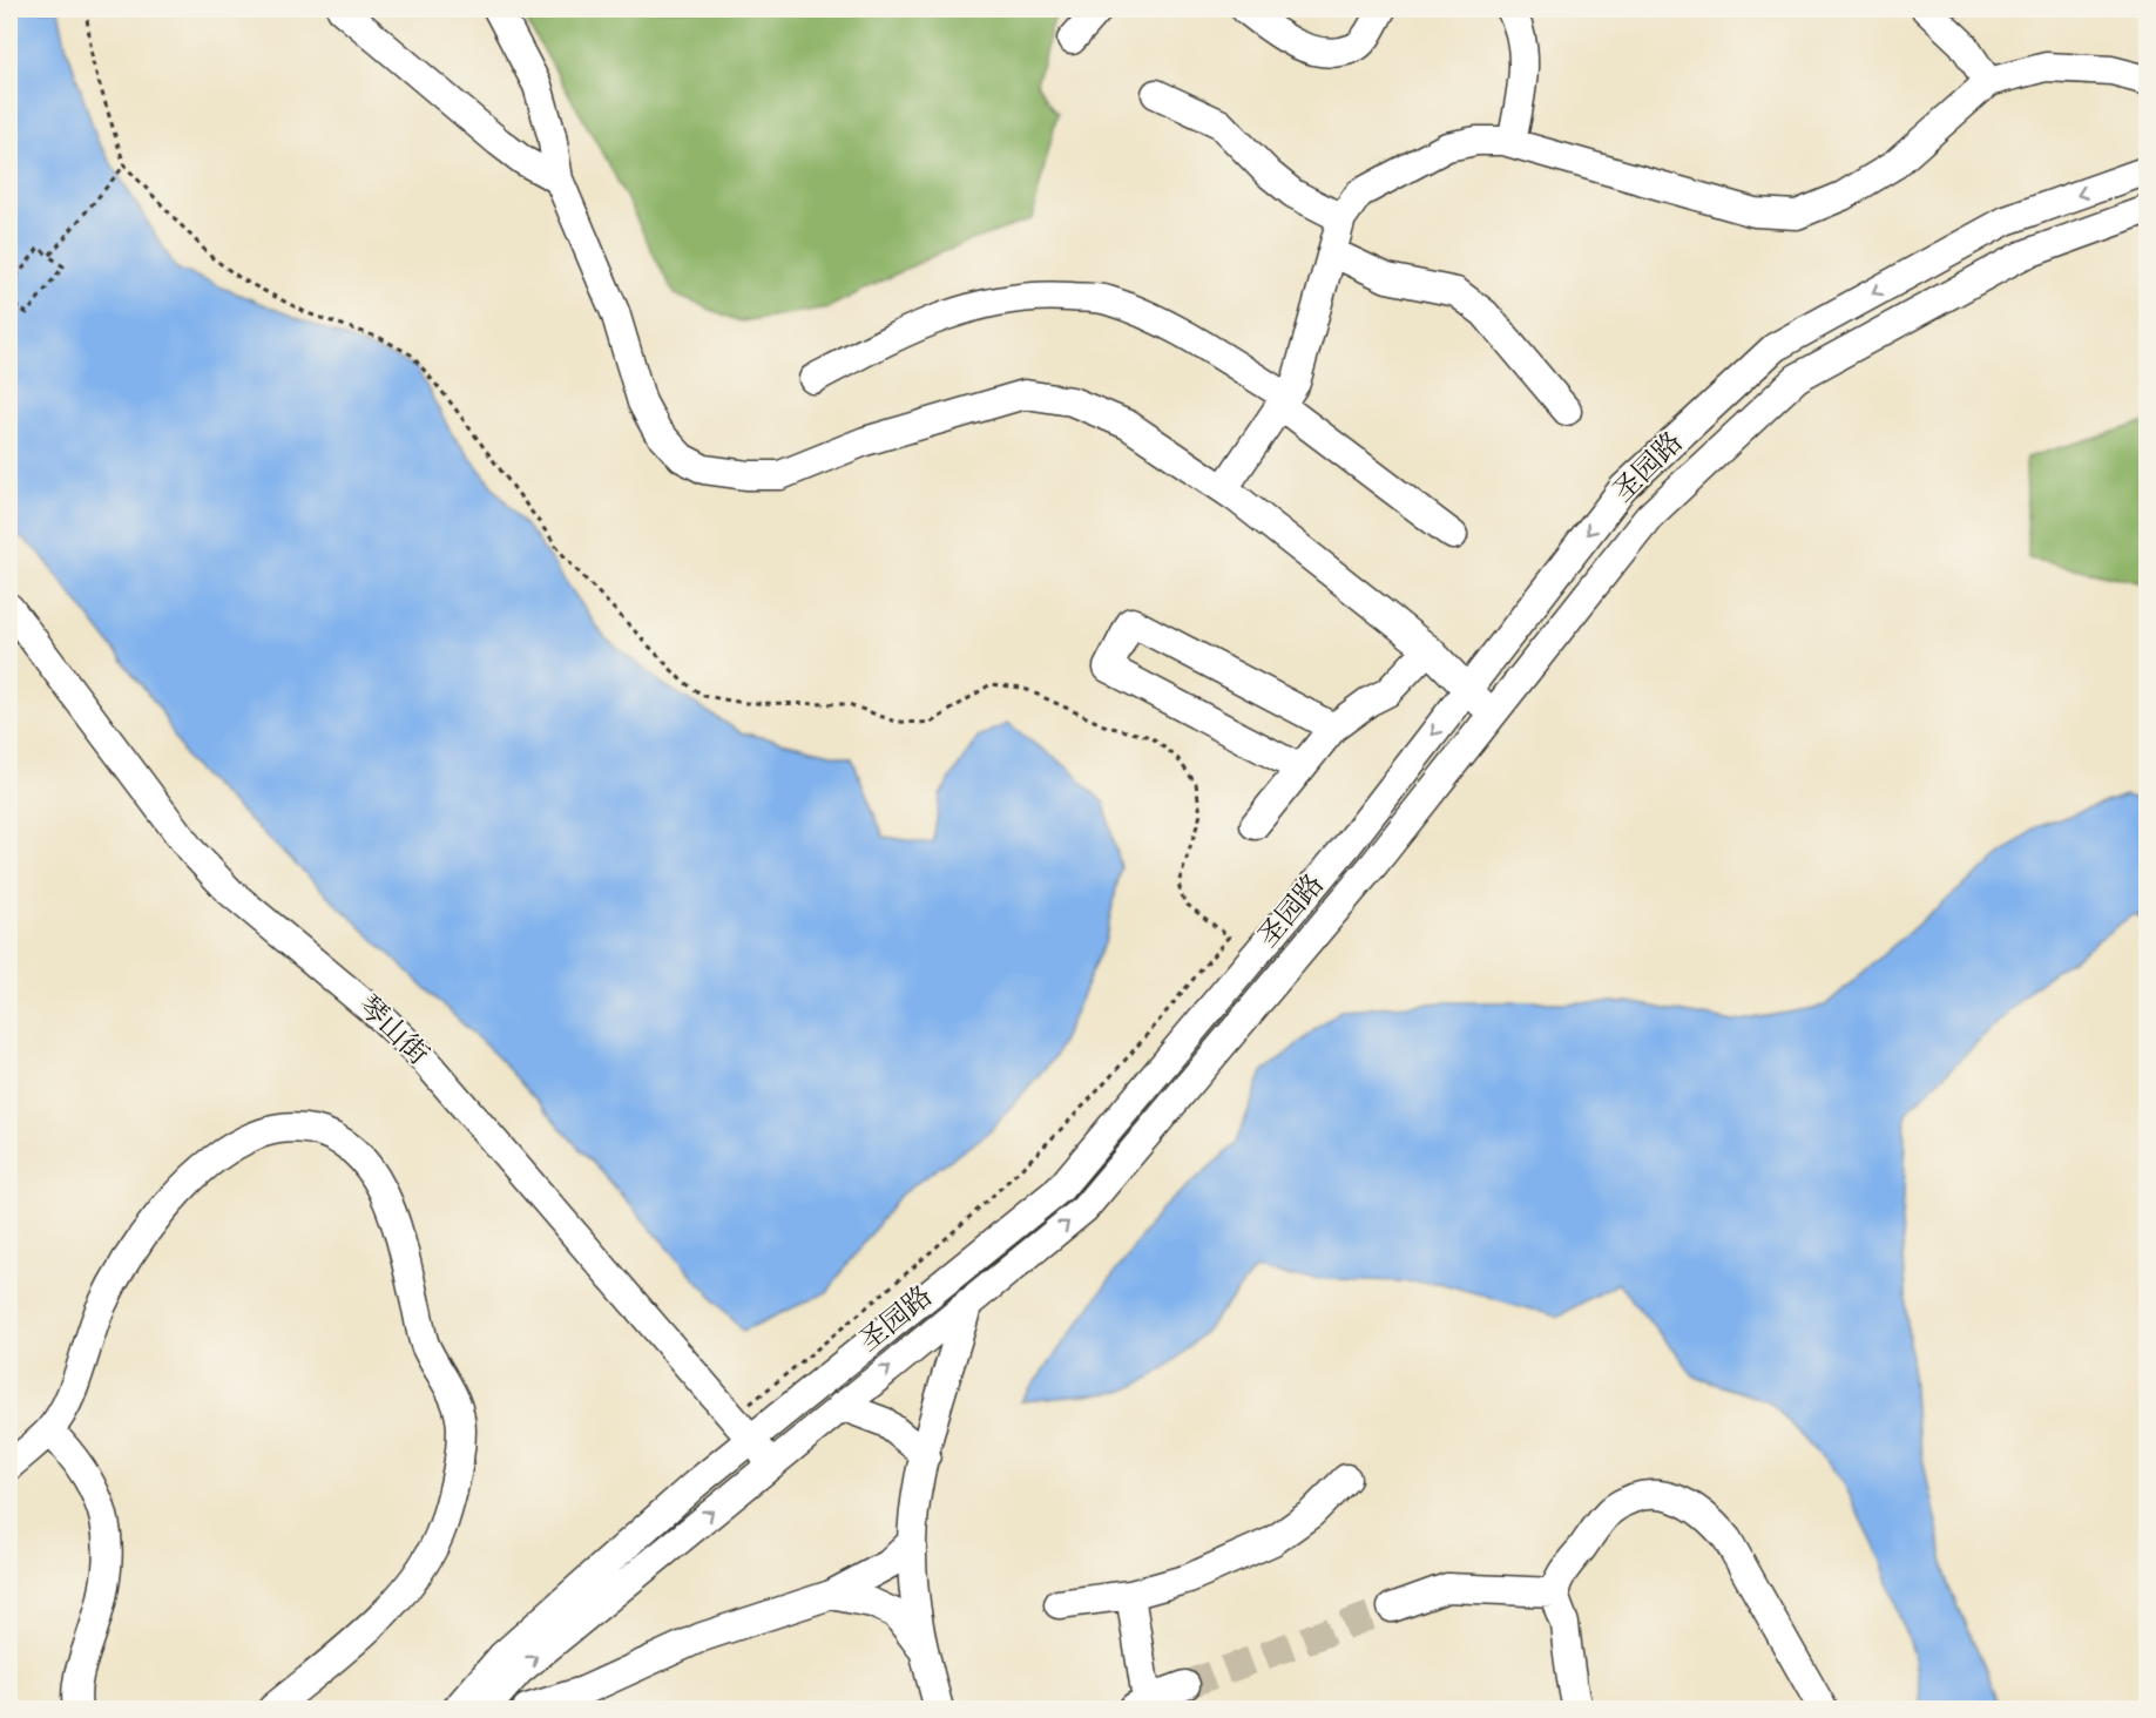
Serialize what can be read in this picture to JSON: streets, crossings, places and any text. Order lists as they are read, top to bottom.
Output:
{
  "streets": {
    "street": ["圣园路", "琴山街"]
  },
  "crossings": [
    ["圣园路", "琴山街"]
  ]
}
